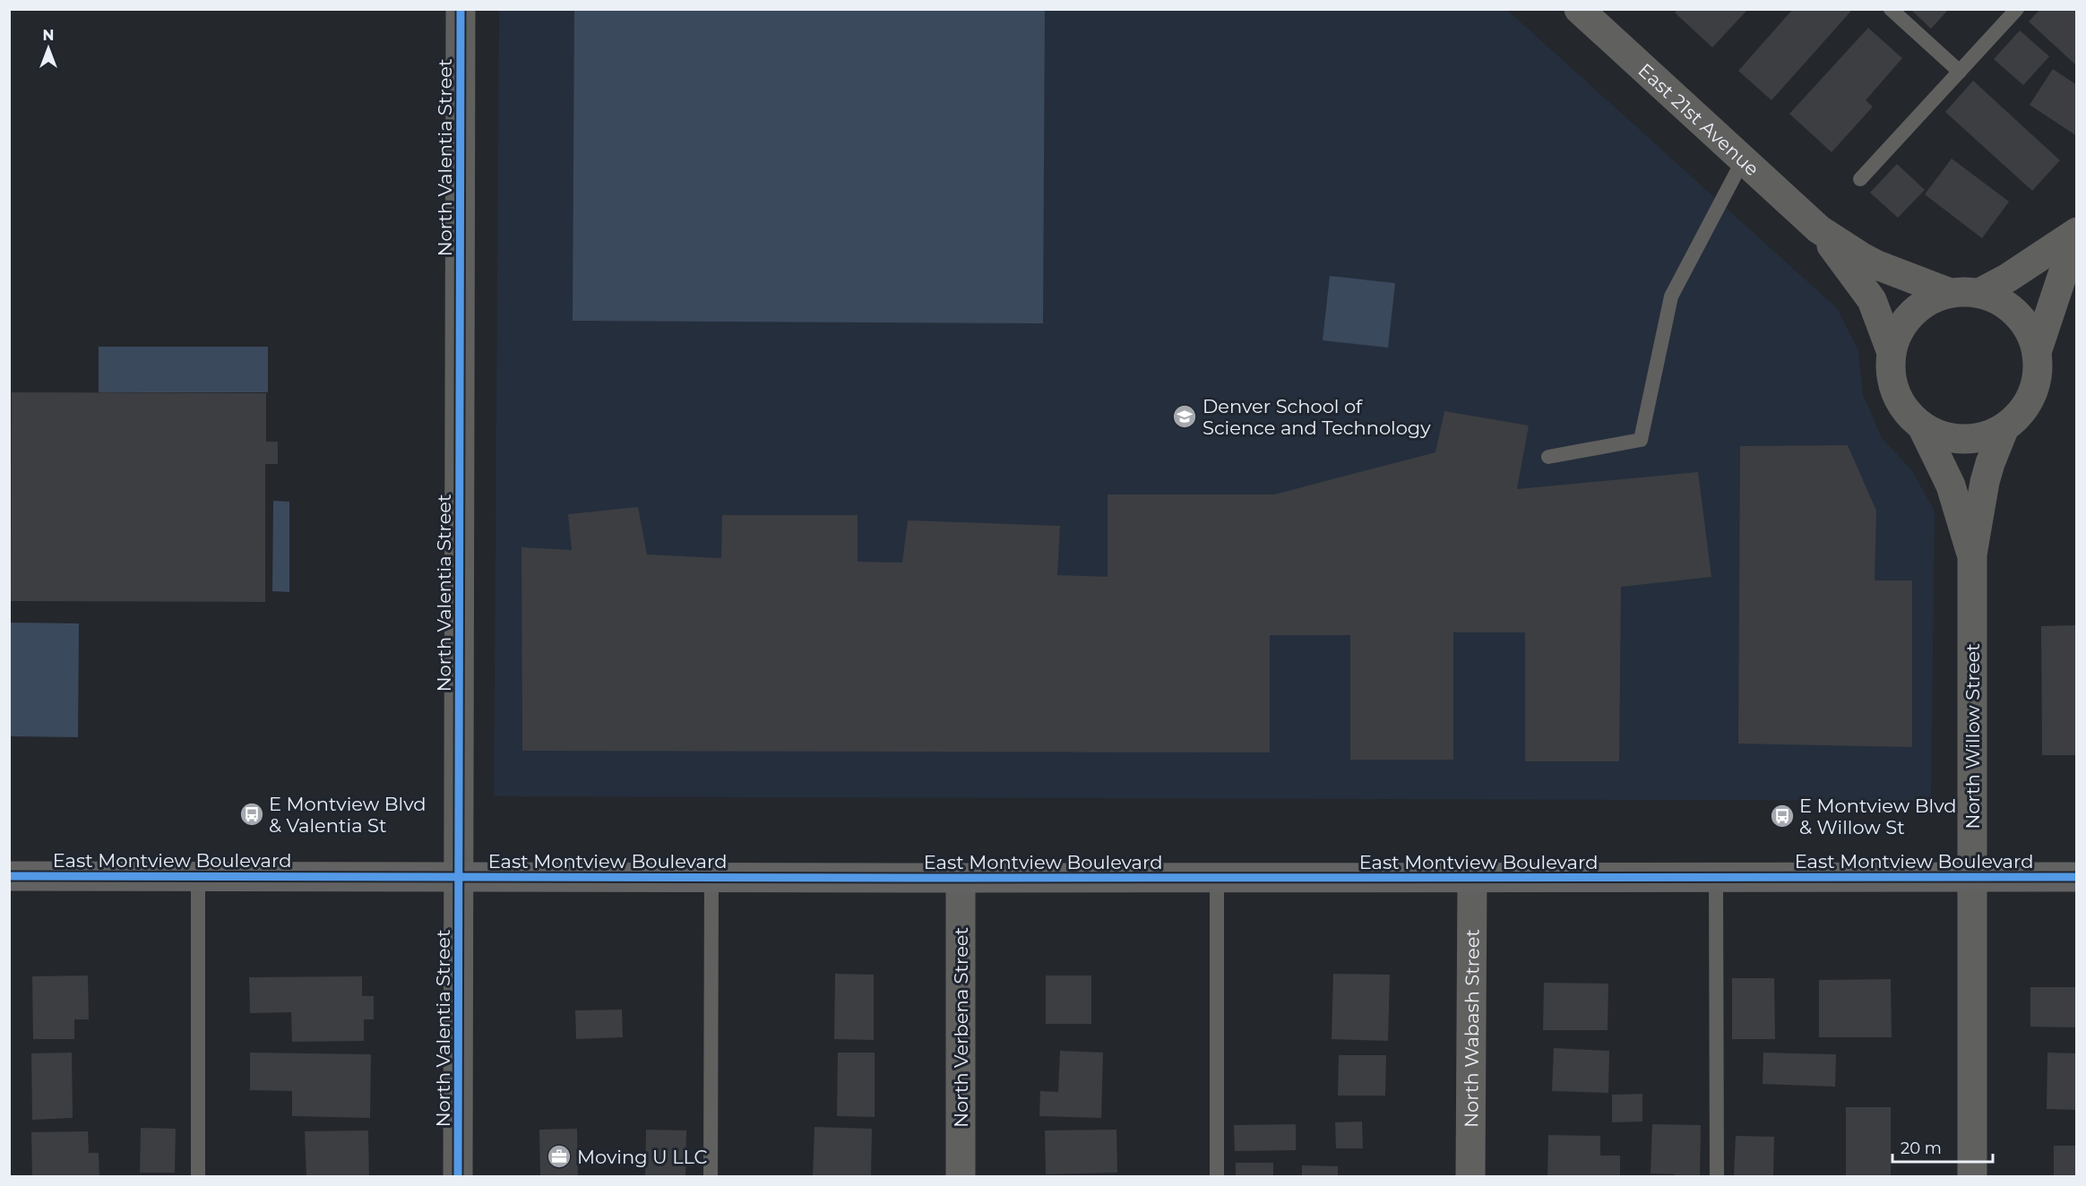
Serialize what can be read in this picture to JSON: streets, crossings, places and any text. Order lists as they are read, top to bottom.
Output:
{
  "streets": {
    "main road": ["East Montview Boulevard"],
    "street": [
      "East 21st Avenue",
      "North Valentia Street",
      "North Willow Street",
      "North Verbena Street",
      "North Wabash Street"
    ]
  },
  "crossings": [
    ["East 21st Avenue", "North Willow Street"],
    ["North Valentia Street", "East Montview Boulevard"],
    ["North Willow Street", "East Montview Boulevard"],
    ["East Montview Boulevard", "North Verbena Street"],
    ["East Montview Boulevard", "North Wabash Street"]
  ],
  "places": {
    "school or university": ["Denver School of Science and Technology"],
    "bus stop": ["E Montview Blvd & Valentia St", "E Montview Blvd & Willow St"],
    "office": ["Moving U LLC"]
  },
  "scale_bar": "20 m",
  "north": "top"
}
